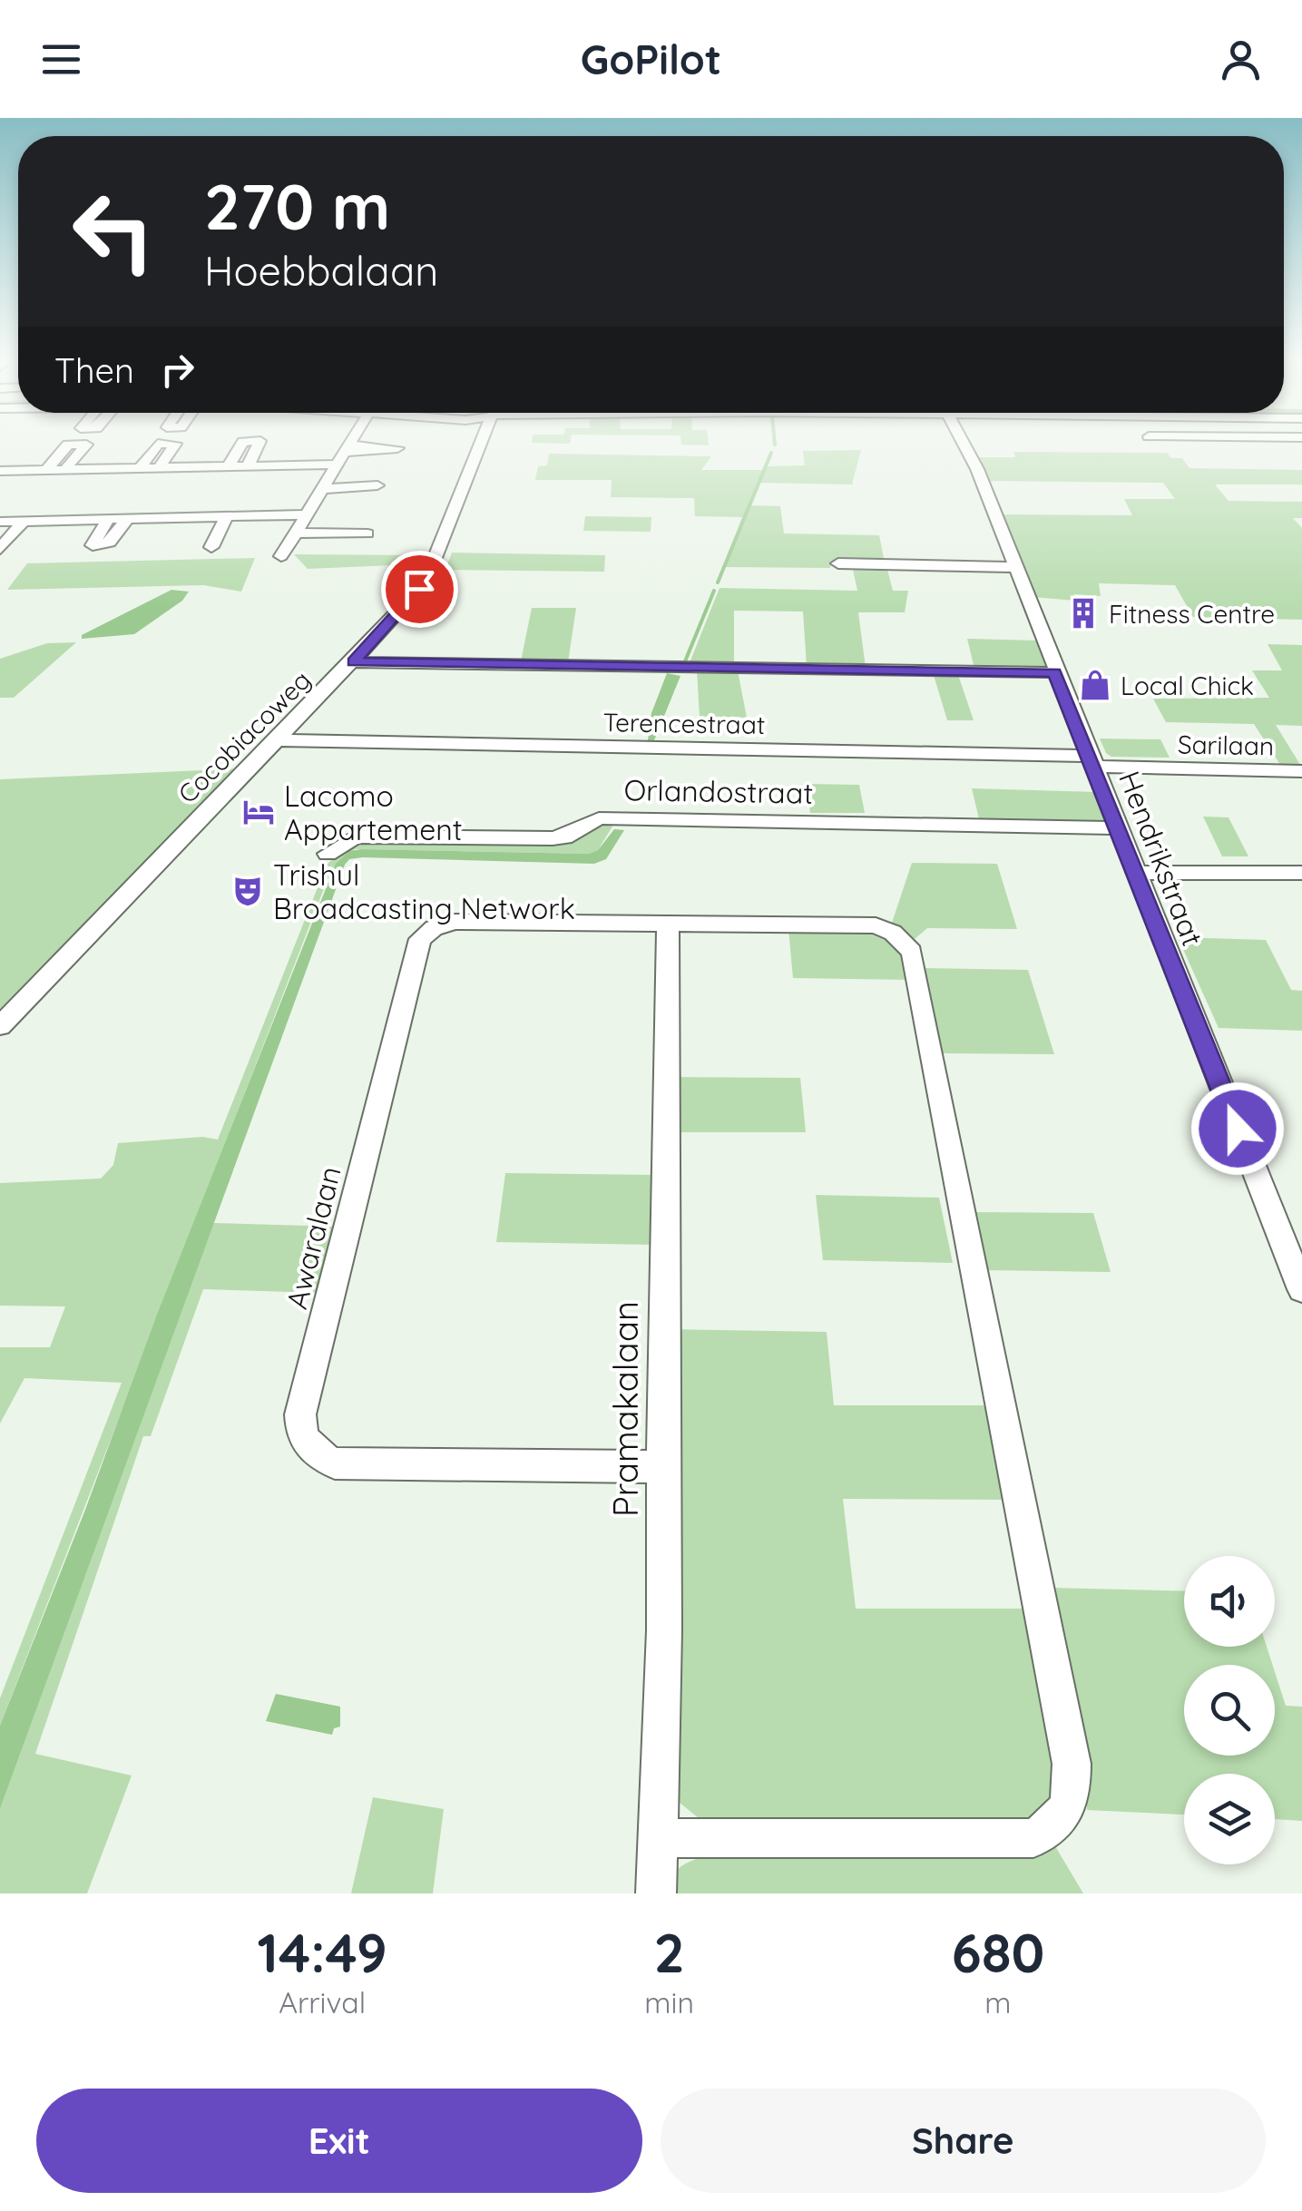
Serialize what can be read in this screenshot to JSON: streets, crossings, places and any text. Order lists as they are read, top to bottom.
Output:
{
  "streets": {
    "street": [
      "Terencestraat",
      "Cocobiacoweg",
      "Sarilaan",
      "Orlandostraat",
      "Hendrikstraat",
      "Awaralaan",
      "Pramakalaan"
    ]
  },
  "crossings": [
    ["Terencestraat", "Cocobiacoweg"],
    ["Terencestraat", "Sarilaan"],
    ["Terencestraat", "Hendrikstraat"],
    ["Sarilaan", "Hendrikstraat"],
    ["Orlandostraat", "Hendrikstraat"],
    ["Awaralaan", "Pramakalaan"]
  ],
  "places": {
    "building": ["Fitness Centre"],
    "shop": ["Local Chick"],
    "hotel": ["Lacomo Appartement"],
    "theatre": ["Trishul Broadcasting Network"]
  },
  "page": {
    "header": "GoPilot",
    "turn": ["270 m", "Hoebbalaan"],
    "then": "Then",
    "eta": [
      "14:49",
      "Arrival",
      "2",
      "min",
      "680",
      "m"
    ],
    "buttons": ["Exit", "Share"]
  }
}
